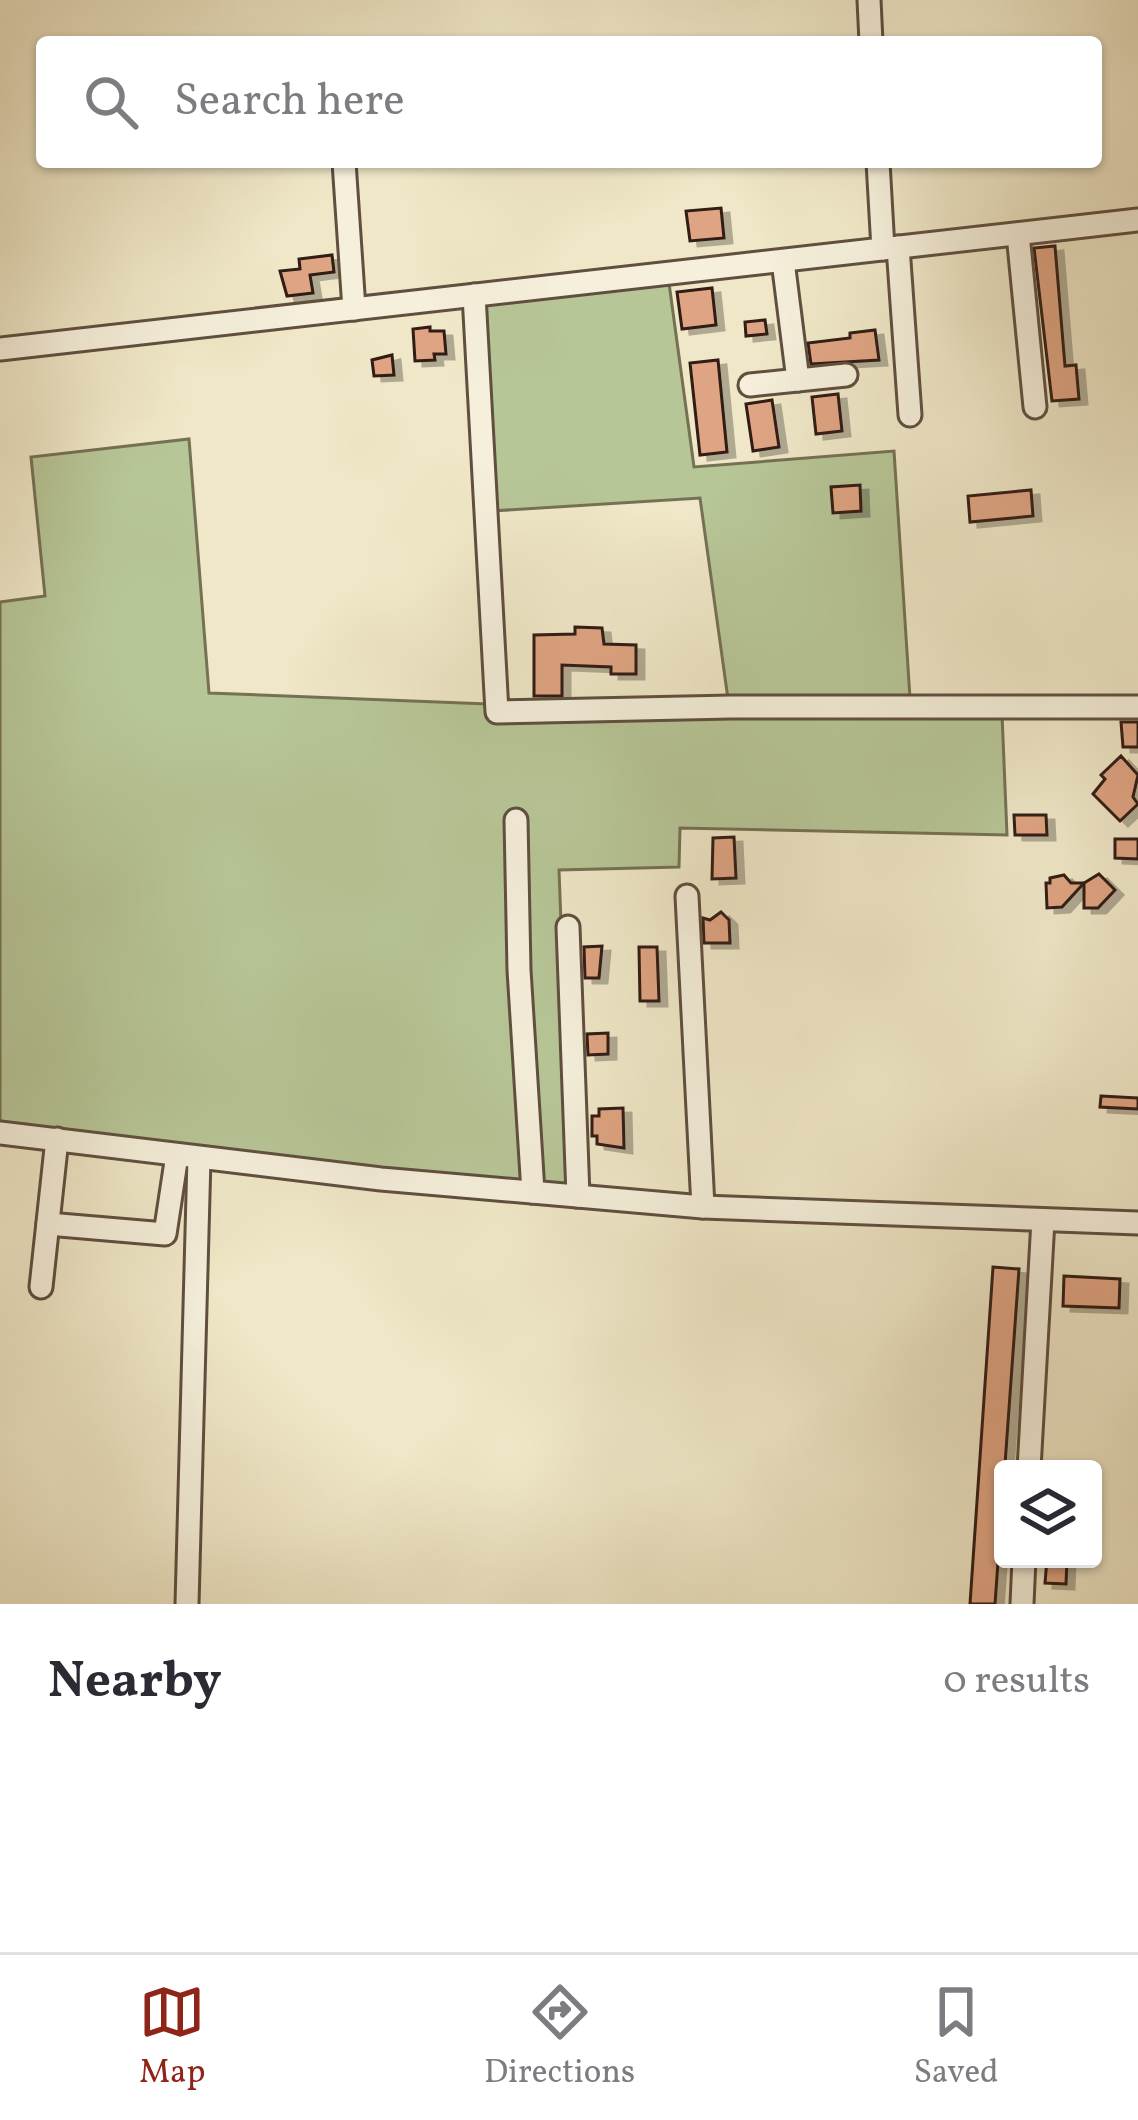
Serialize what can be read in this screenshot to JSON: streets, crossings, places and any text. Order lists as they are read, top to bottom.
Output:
{
  "page": {
    "search": "Search here",
    "heading": ["Nearby", "0 results"],
    "nav": ["Map", "Directions", "Saved"]
  }
}
